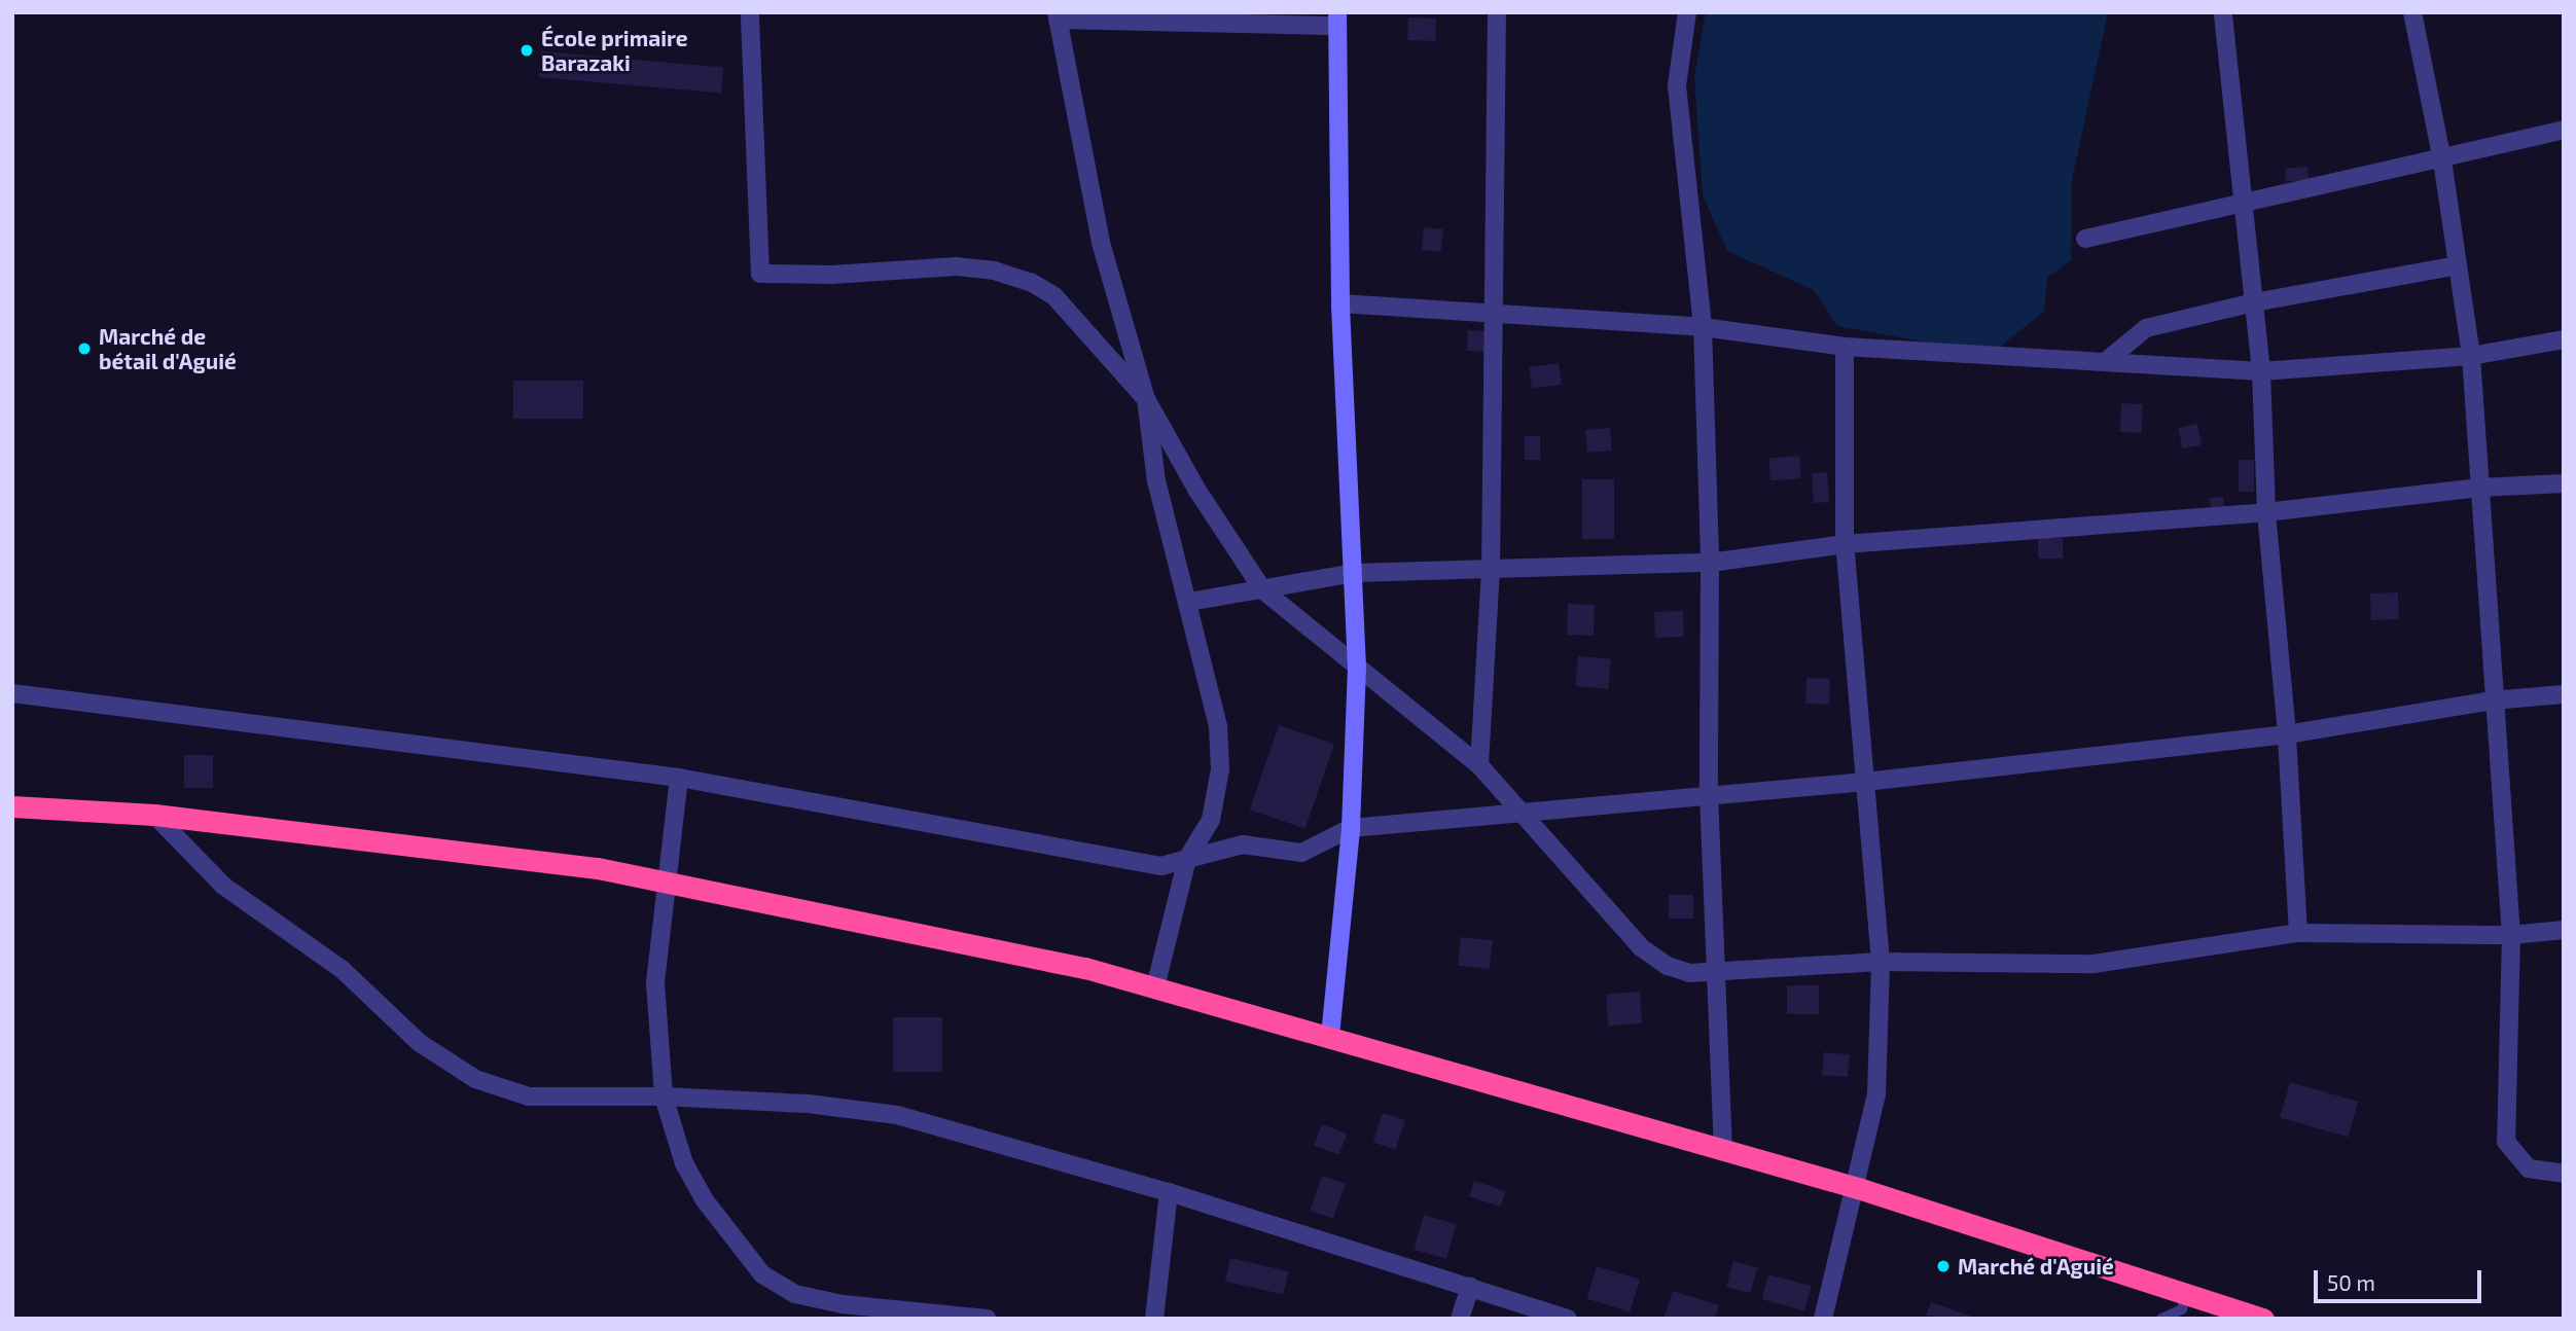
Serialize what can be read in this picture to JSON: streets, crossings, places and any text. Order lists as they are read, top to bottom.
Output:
{
  "places": ["École primaire Barazaki", "Marché de bétail d'Aguié", "Marché d'Aguié"],
  "scale_bar": "50 m"
}
